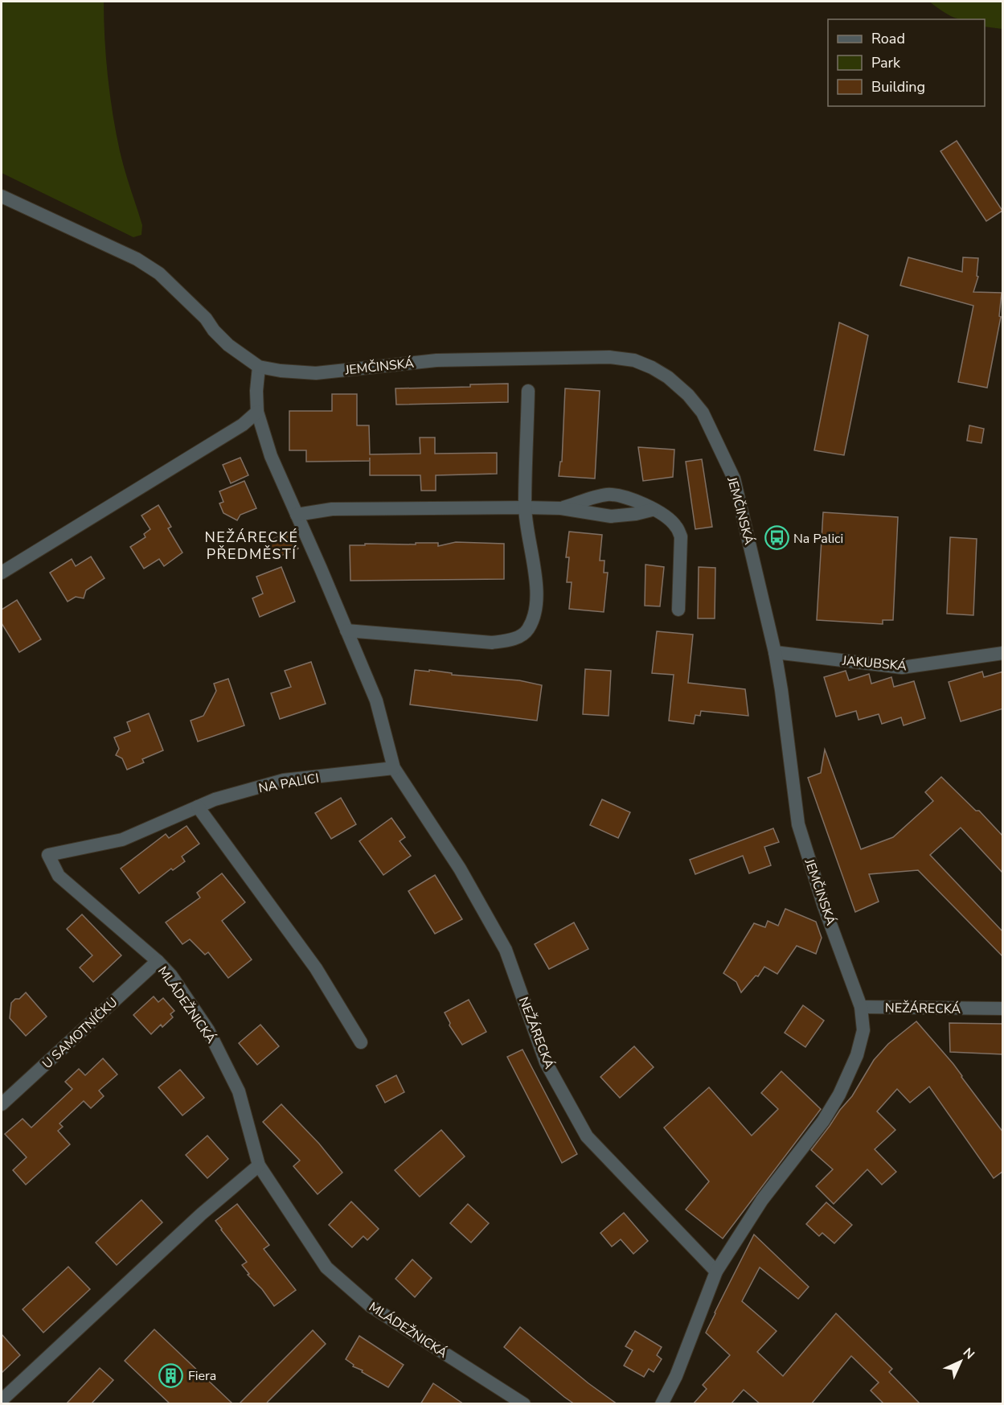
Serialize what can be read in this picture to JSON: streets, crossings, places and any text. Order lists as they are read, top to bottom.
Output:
{
  "streets": {
    "street": [
      "JEMČINSKÁ",
      "JAKUBSKÁ",
      "NA PALICI",
      "MLÁDEŽNICKÁ",
      "NEŽÁRECKÁ",
      "U SAMOTNÍČKU"
    ]
  },
  "crossings": [
    ["JEMČINSKÁ", "JAKUBSKÁ"],
    ["JEMČINSKÁ", "NEŽÁRECKÁ"],
    ["NA PALICI", "MLÁDEŽNICKÁ"],
    ["NA PALICI", "NEŽÁRECKÁ"],
    ["MLÁDEŽNICKÁ", "U SAMOTNÍČKU"]
  ],
  "districts": ["NEŽÁRECKÉ PŘEDMĚSTÍ"],
  "places": {
    "bus stop": ["Na Palici"],
    "building": ["Fiera"]
  },
  "legend": ["Road", "Park", "Building"],
  "north": "top right"
}
